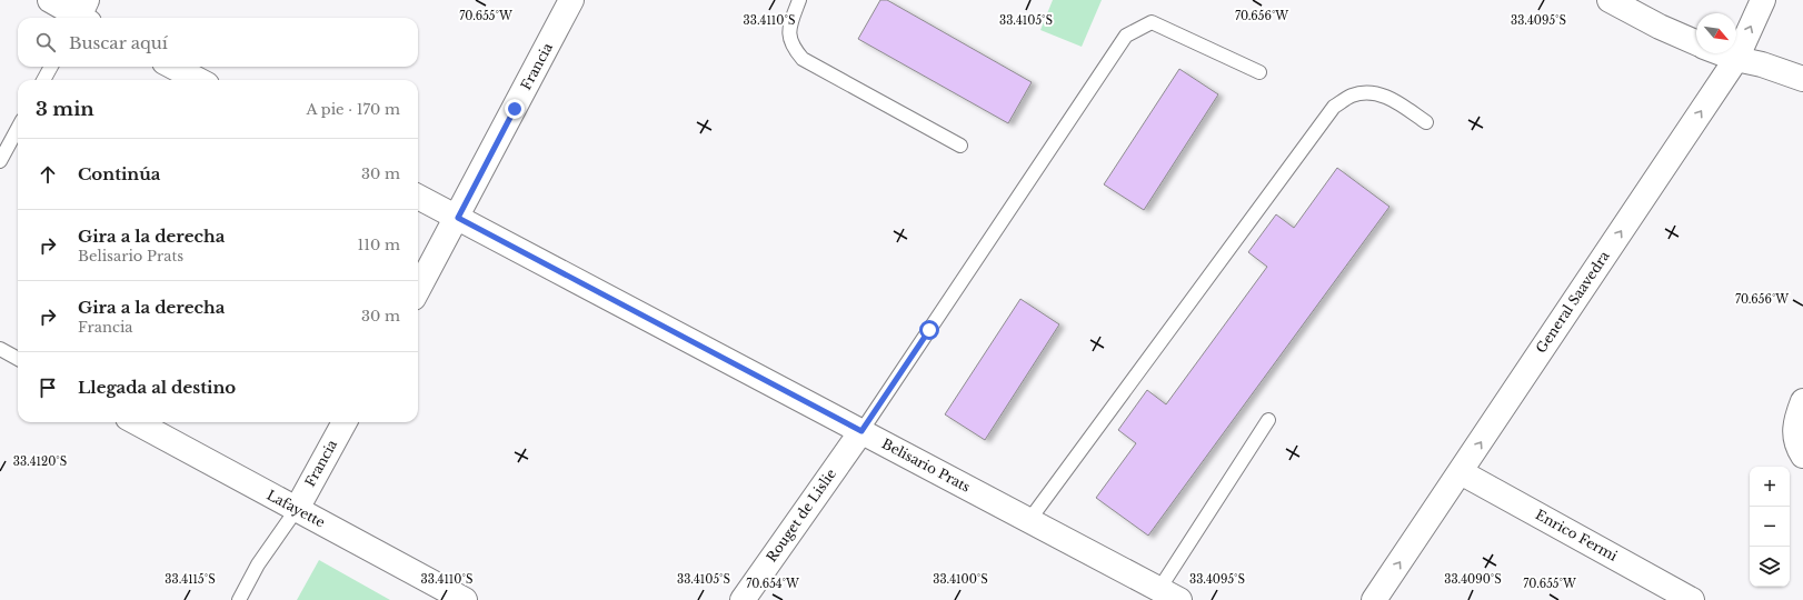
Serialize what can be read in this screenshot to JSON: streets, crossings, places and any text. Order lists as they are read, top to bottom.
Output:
{
  "streets": {
    "street": [
      "Francia",
      "General Saavedra",
      "Belisario Prats",
      "Lafayette",
      "Rouget de Lislie",
      "Enrico Fermi"
    ]
  },
  "crossings": [
    ["Francia", "Belisario Prats"],
    ["Francia", "Lafayette"],
    ["General Saavedra", "Enrico Fermi"],
    ["Belisario Prats", "Rouget de Lislie"]
  ],
  "one_way": ["General Saavedra"],
  "north": "bottom right",
  "page": {
    "search": "Buscar aquí",
    "heading": ["3 min", "A pie · 170 m"],
    "list": [
      ["Continúa", "30 m"],
      ["Gira a la derecha", "Belisario Prats", "110 m"],
      ["Gira a la derecha", "Francia", "30 m"],
      "Llegada al destino"
    ],
    "map_buttons": ["+", "−"]
  },
  "coordinates": [
    "70.656°W",
    "70.655°W",
    "33.4110°S",
    "33.4105°S",
    "33.4095°S",
    "33.4120°S",
    "33.4115°S",
    "33.4100°S",
    "33.4090°S",
    "70.654°W"
  ]
}
